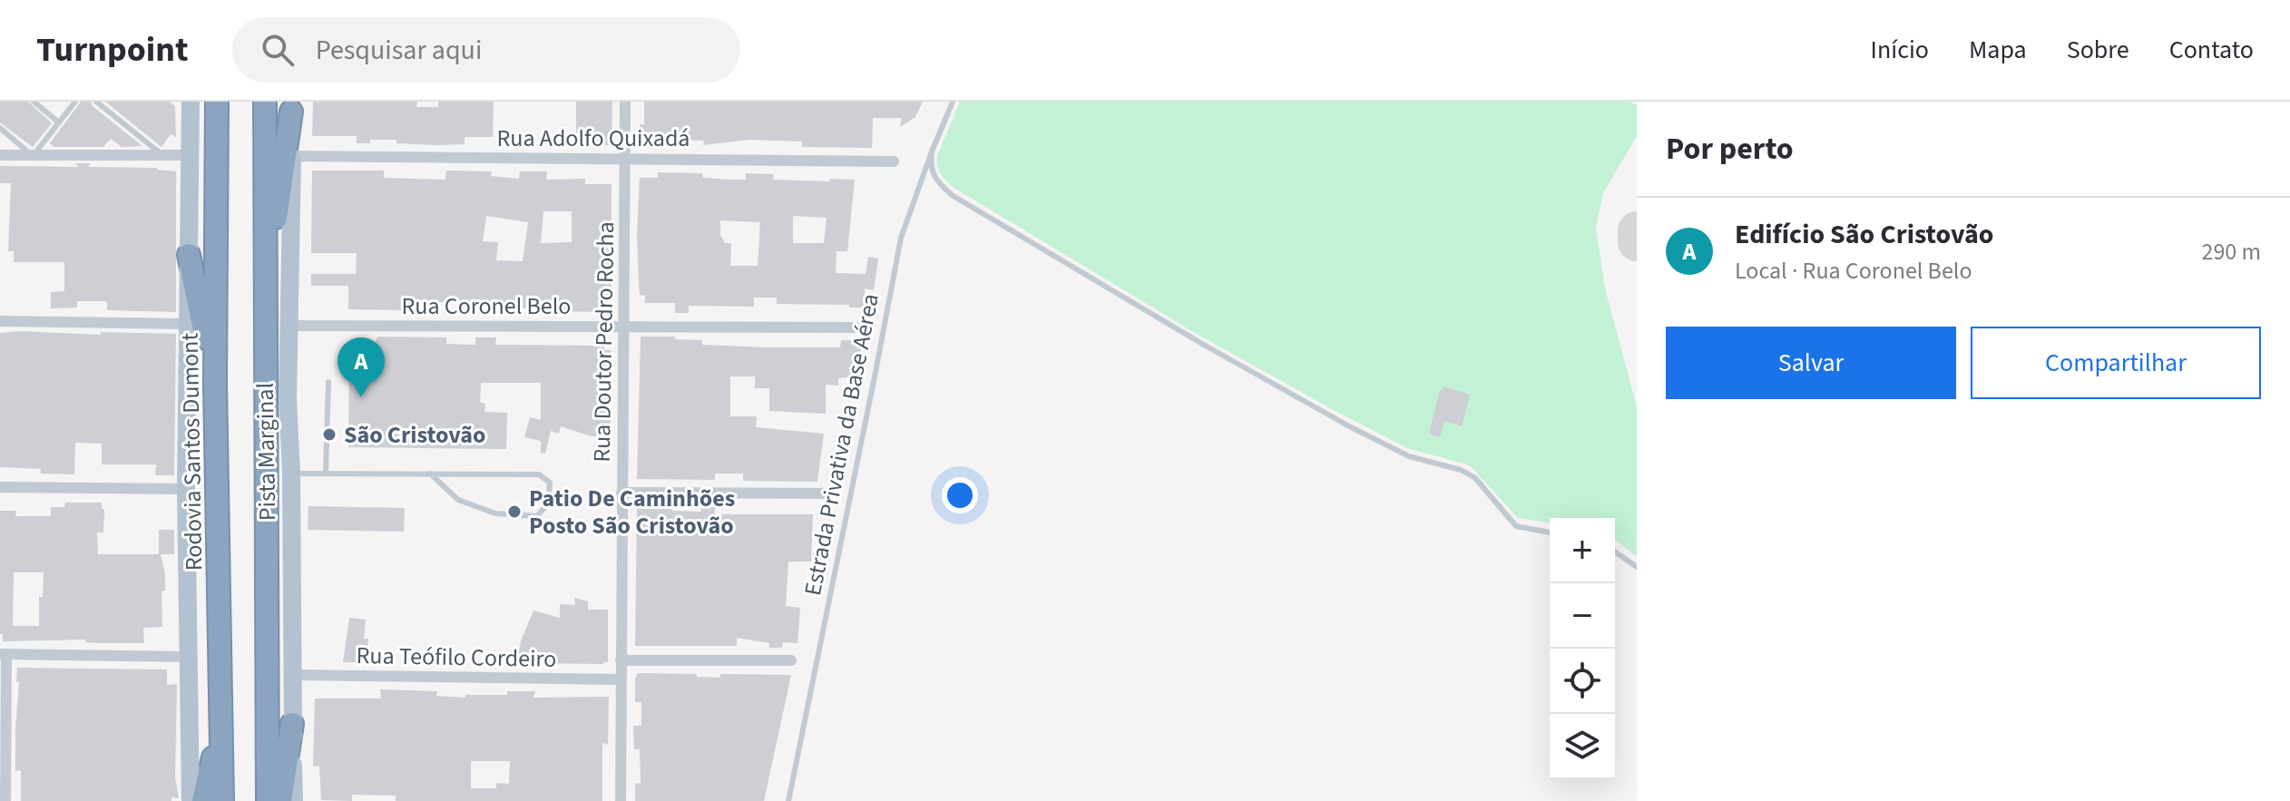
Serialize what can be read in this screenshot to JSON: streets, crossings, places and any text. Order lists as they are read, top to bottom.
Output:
{
  "streets": {
    "highway": ["Rodovia Santos Dumont"],
    "main road": ["Pista Marginal"],
    "street": [
      "Rua Adolfo Quixadá",
      "Rua Coronel Belo",
      "Rua Doutor Pedro Rocha",
      "Rua Teófilo Cordeiro"
    ],
    "lane": ["Estrada Privativa da Base Aérea"]
  },
  "crossings": [
    ["Rua Adolfo Quixadá", "Rua Doutor Pedro Rocha"],
    ["Rua Adolfo Quixadá", "Pista Marginal"],
    ["Rua Coronel Belo", "Rua Doutor Pedro Rocha"],
    ["Rua Coronel Belo", "Pista Marginal"],
    ["Rua Doutor Pedro Rocha", "Rua Teófilo Cordeiro"],
    ["Pista Marginal", "Rua Teófilo Cordeiro"]
  ],
  "places": ["São Cristovão", "Patio De Caminhões Posto São Cristovão"],
  "page": {
    "header": "Turnpoint",
    "search": "Pesquisar aqui",
    "nav": [
      "Início",
      "Mapa",
      "Sobre",
      "Contato"
    ],
    "heading": "Por perto",
    "list": [
      {
        "mark": "A",
        "name": "Edifício São Cristovão",
        "note": "Local · Rua Coronel Belo",
        "value": "290 m"
      }
    ],
    "buttons": ["Salvar", "Compartilhar"],
    "pins": "A",
    "map_buttons": ["+", "−"]
  }
}
